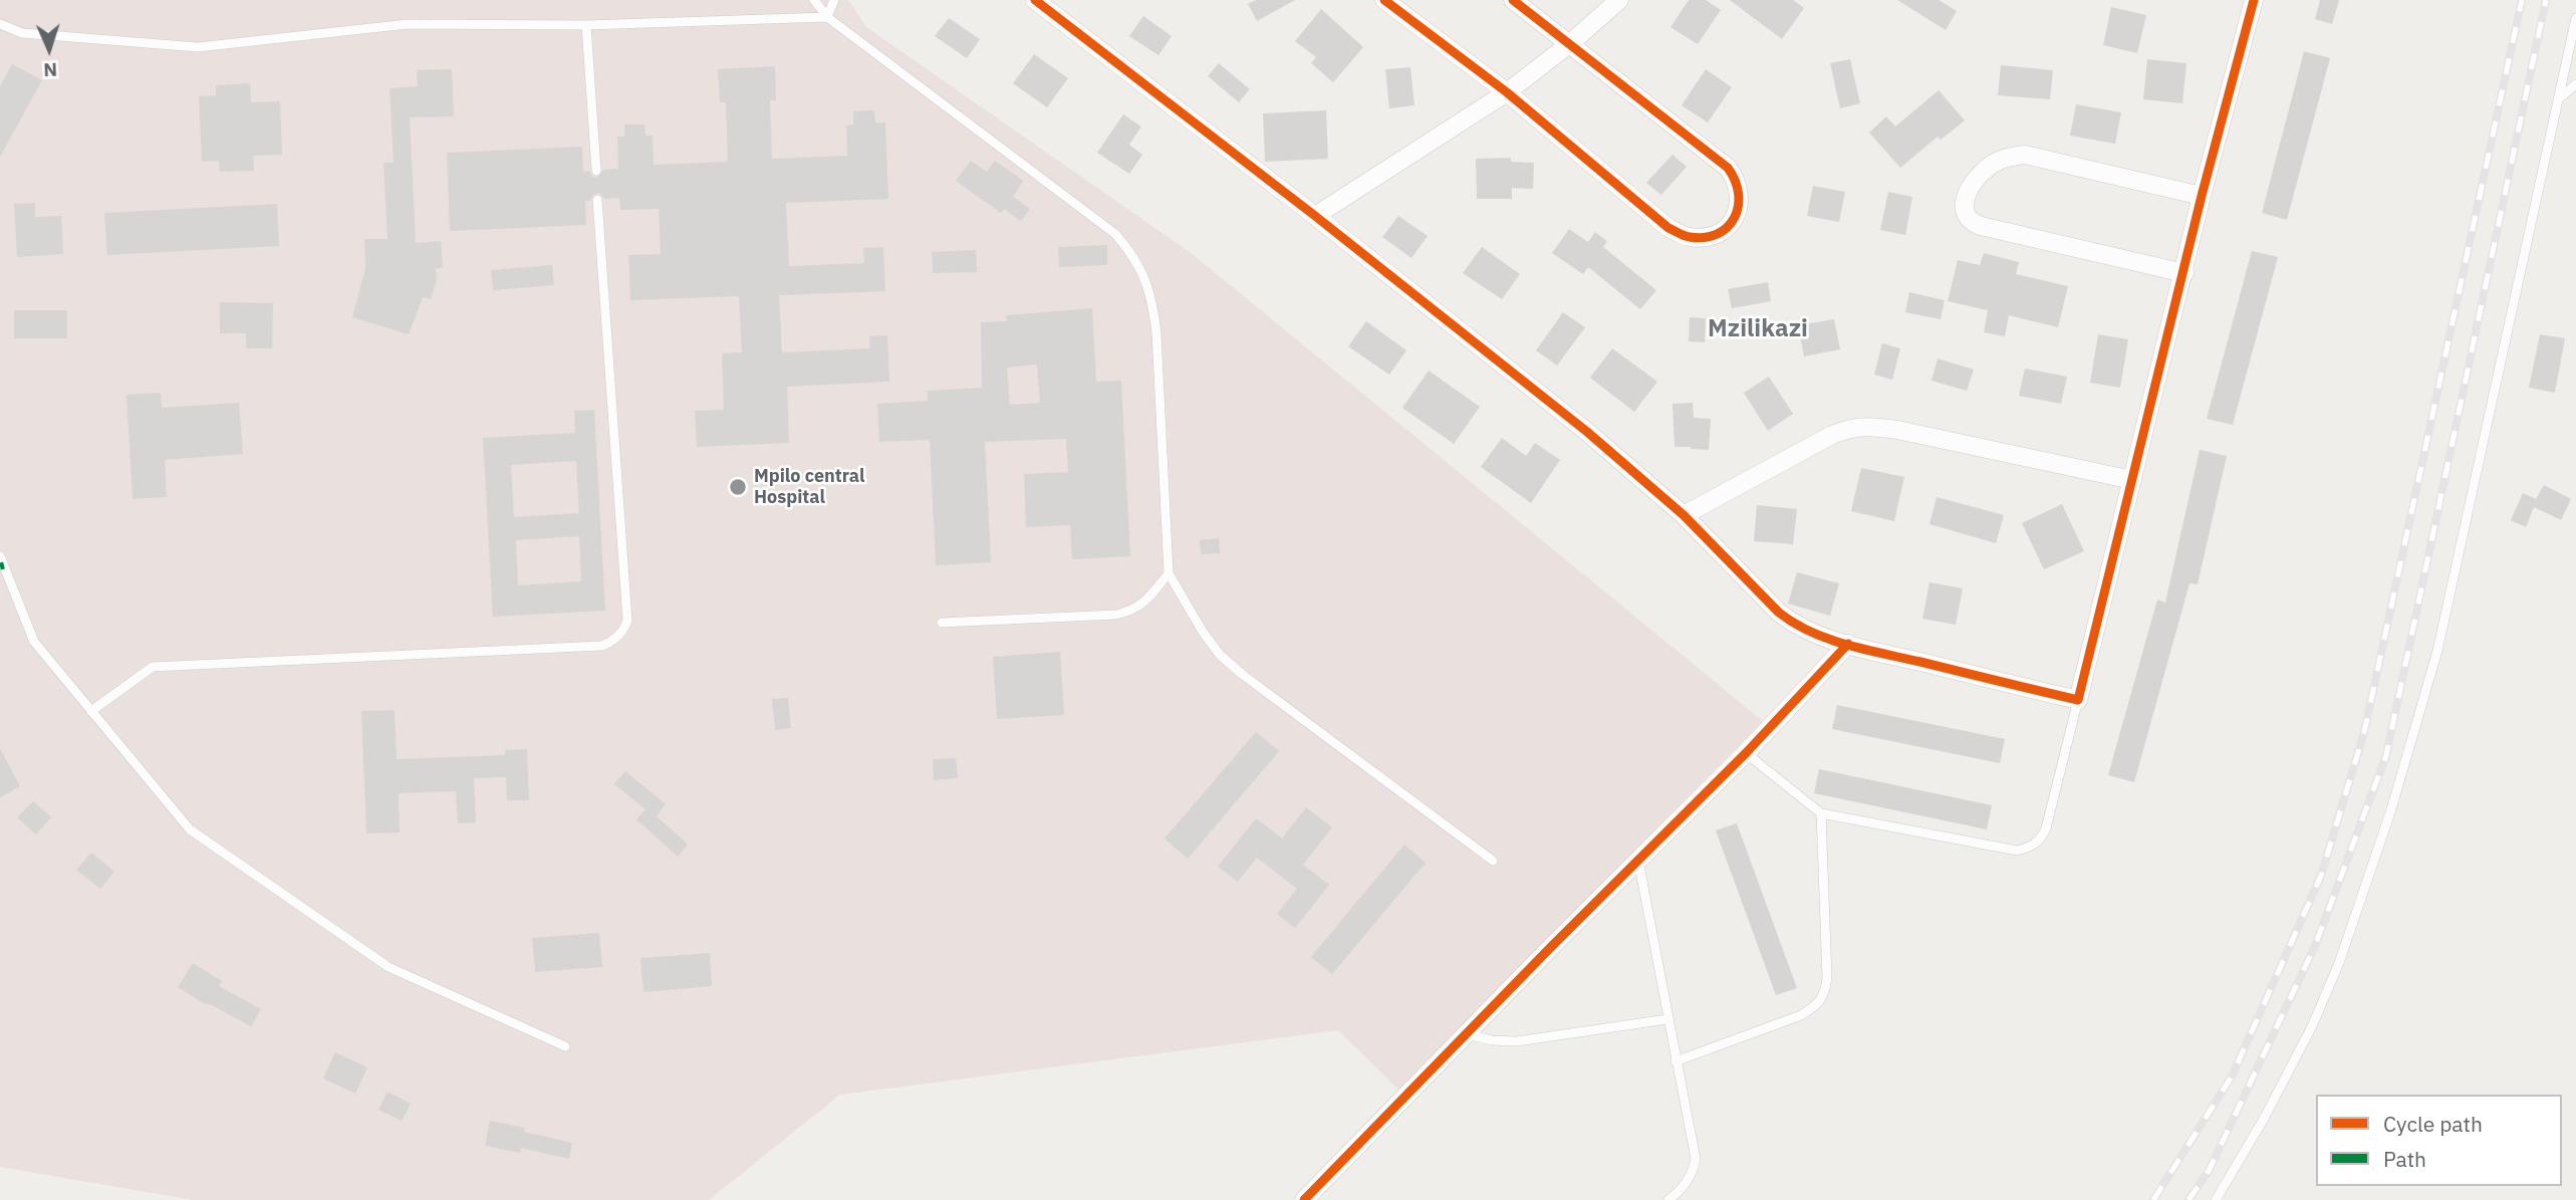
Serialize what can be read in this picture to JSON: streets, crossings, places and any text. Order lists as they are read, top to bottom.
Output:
{
  "districts": ["Mzilikazi"],
  "places": ["Mpilo central Hospital"],
  "legend": ["Cycle path", "Path"],
  "north": "bottom"
}
